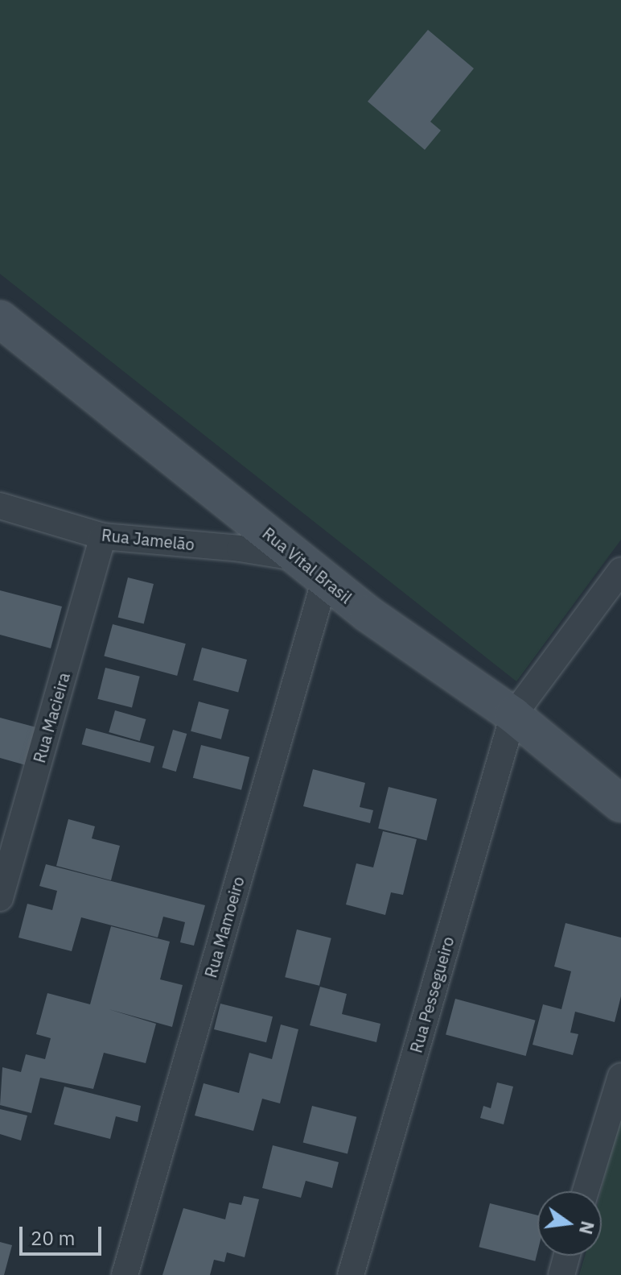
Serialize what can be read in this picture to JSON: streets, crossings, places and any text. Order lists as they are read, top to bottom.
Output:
{
  "streets": {
    "main road": ["Rua Vital Brasil"],
    "street": [
      "Rua Jamelão",
      "Rua Macieira",
      "Rua Mamoeiro",
      "Rua Pessegueiro"
    ]
  },
  "crossings": [
    ["Rua Jamelão", "Rua Vital Brasil"],
    ["Rua Jamelão", "Rua Macieira"],
    ["Rua Jamelão", "Rua Mamoeiro"],
    ["Rua Vital Brasil", "Rua Mamoeiro"],
    ["Rua Vital Brasil", "Rua Pessegueiro"]
  ],
  "scale_bar": "20 m",
  "north": "right"
}
